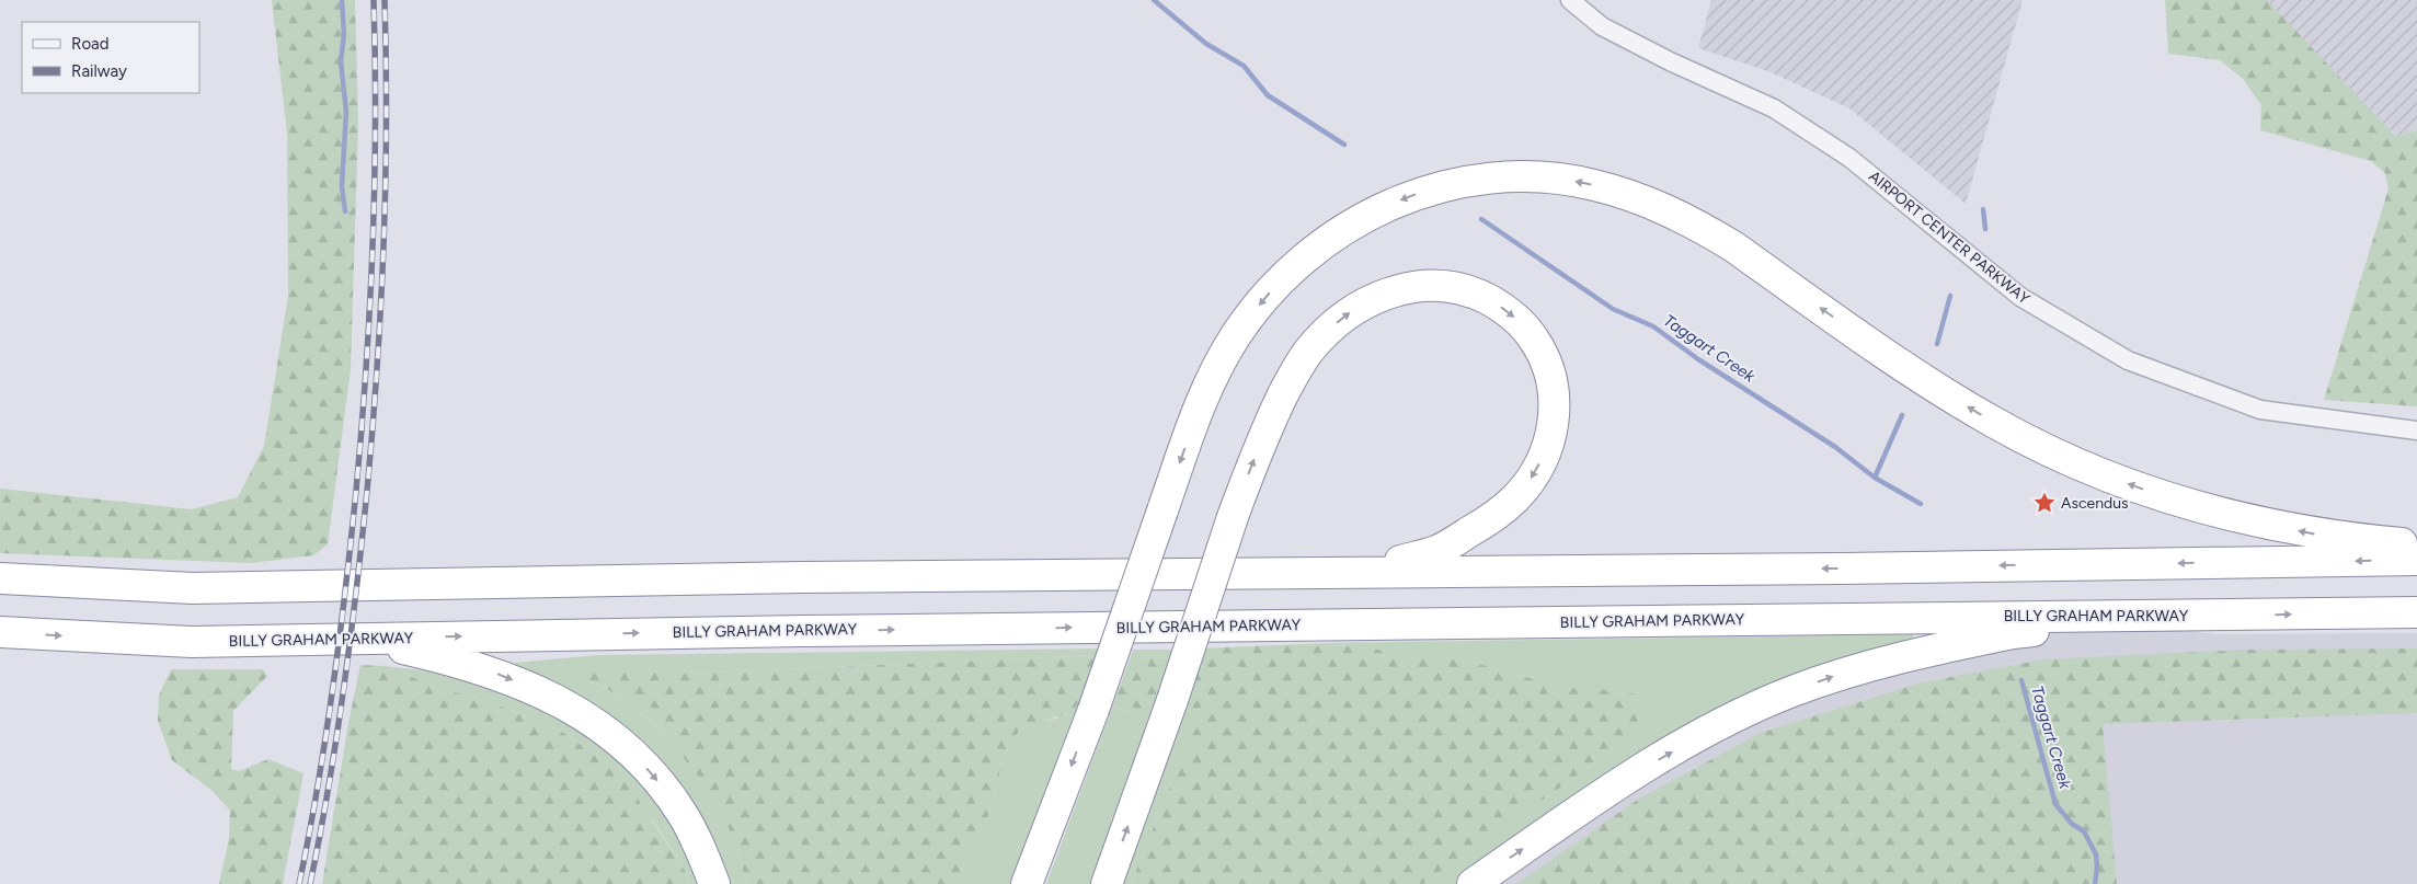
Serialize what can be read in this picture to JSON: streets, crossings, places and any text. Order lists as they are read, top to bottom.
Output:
{
  "streets": {
    "highway": ["BILLY GRAHAM PARKWAY"],
    "street": ["AIRPORT CENTER PARKWAY"]
  },
  "water": ["Taggart Creek"],
  "places": {
    "place": ["Ascendus"]
  },
  "legend": ["Road", "Railway"]
}
